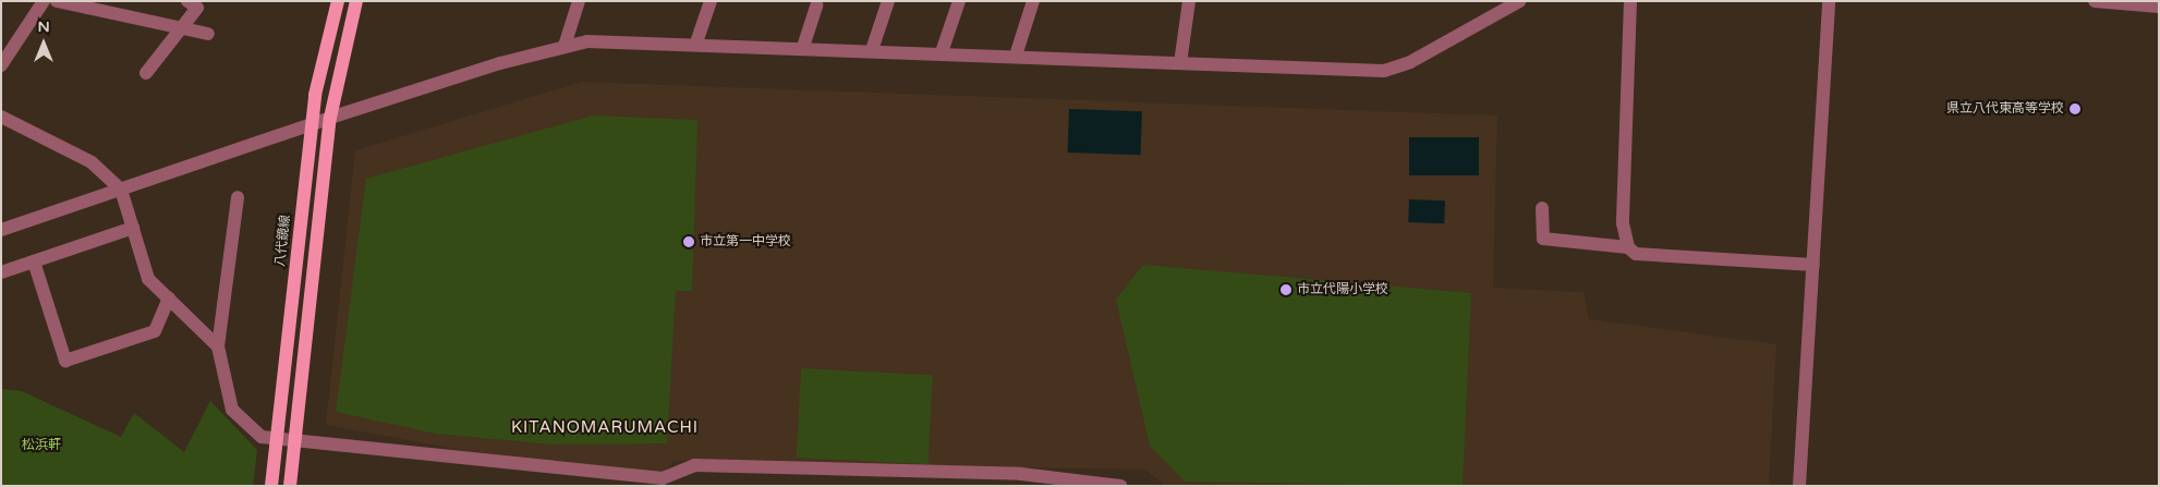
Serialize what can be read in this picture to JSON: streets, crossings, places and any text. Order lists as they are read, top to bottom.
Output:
{
  "streets": {
    "main road": ["八代鏡線"]
  },
  "districts": ["KITANOMARUMACHI"],
  "parks": ["松浜軒"],
  "places": ["県立八代東高等学校", "市立第一中学校", "市立代陽小学校"],
  "north": "top"
}
